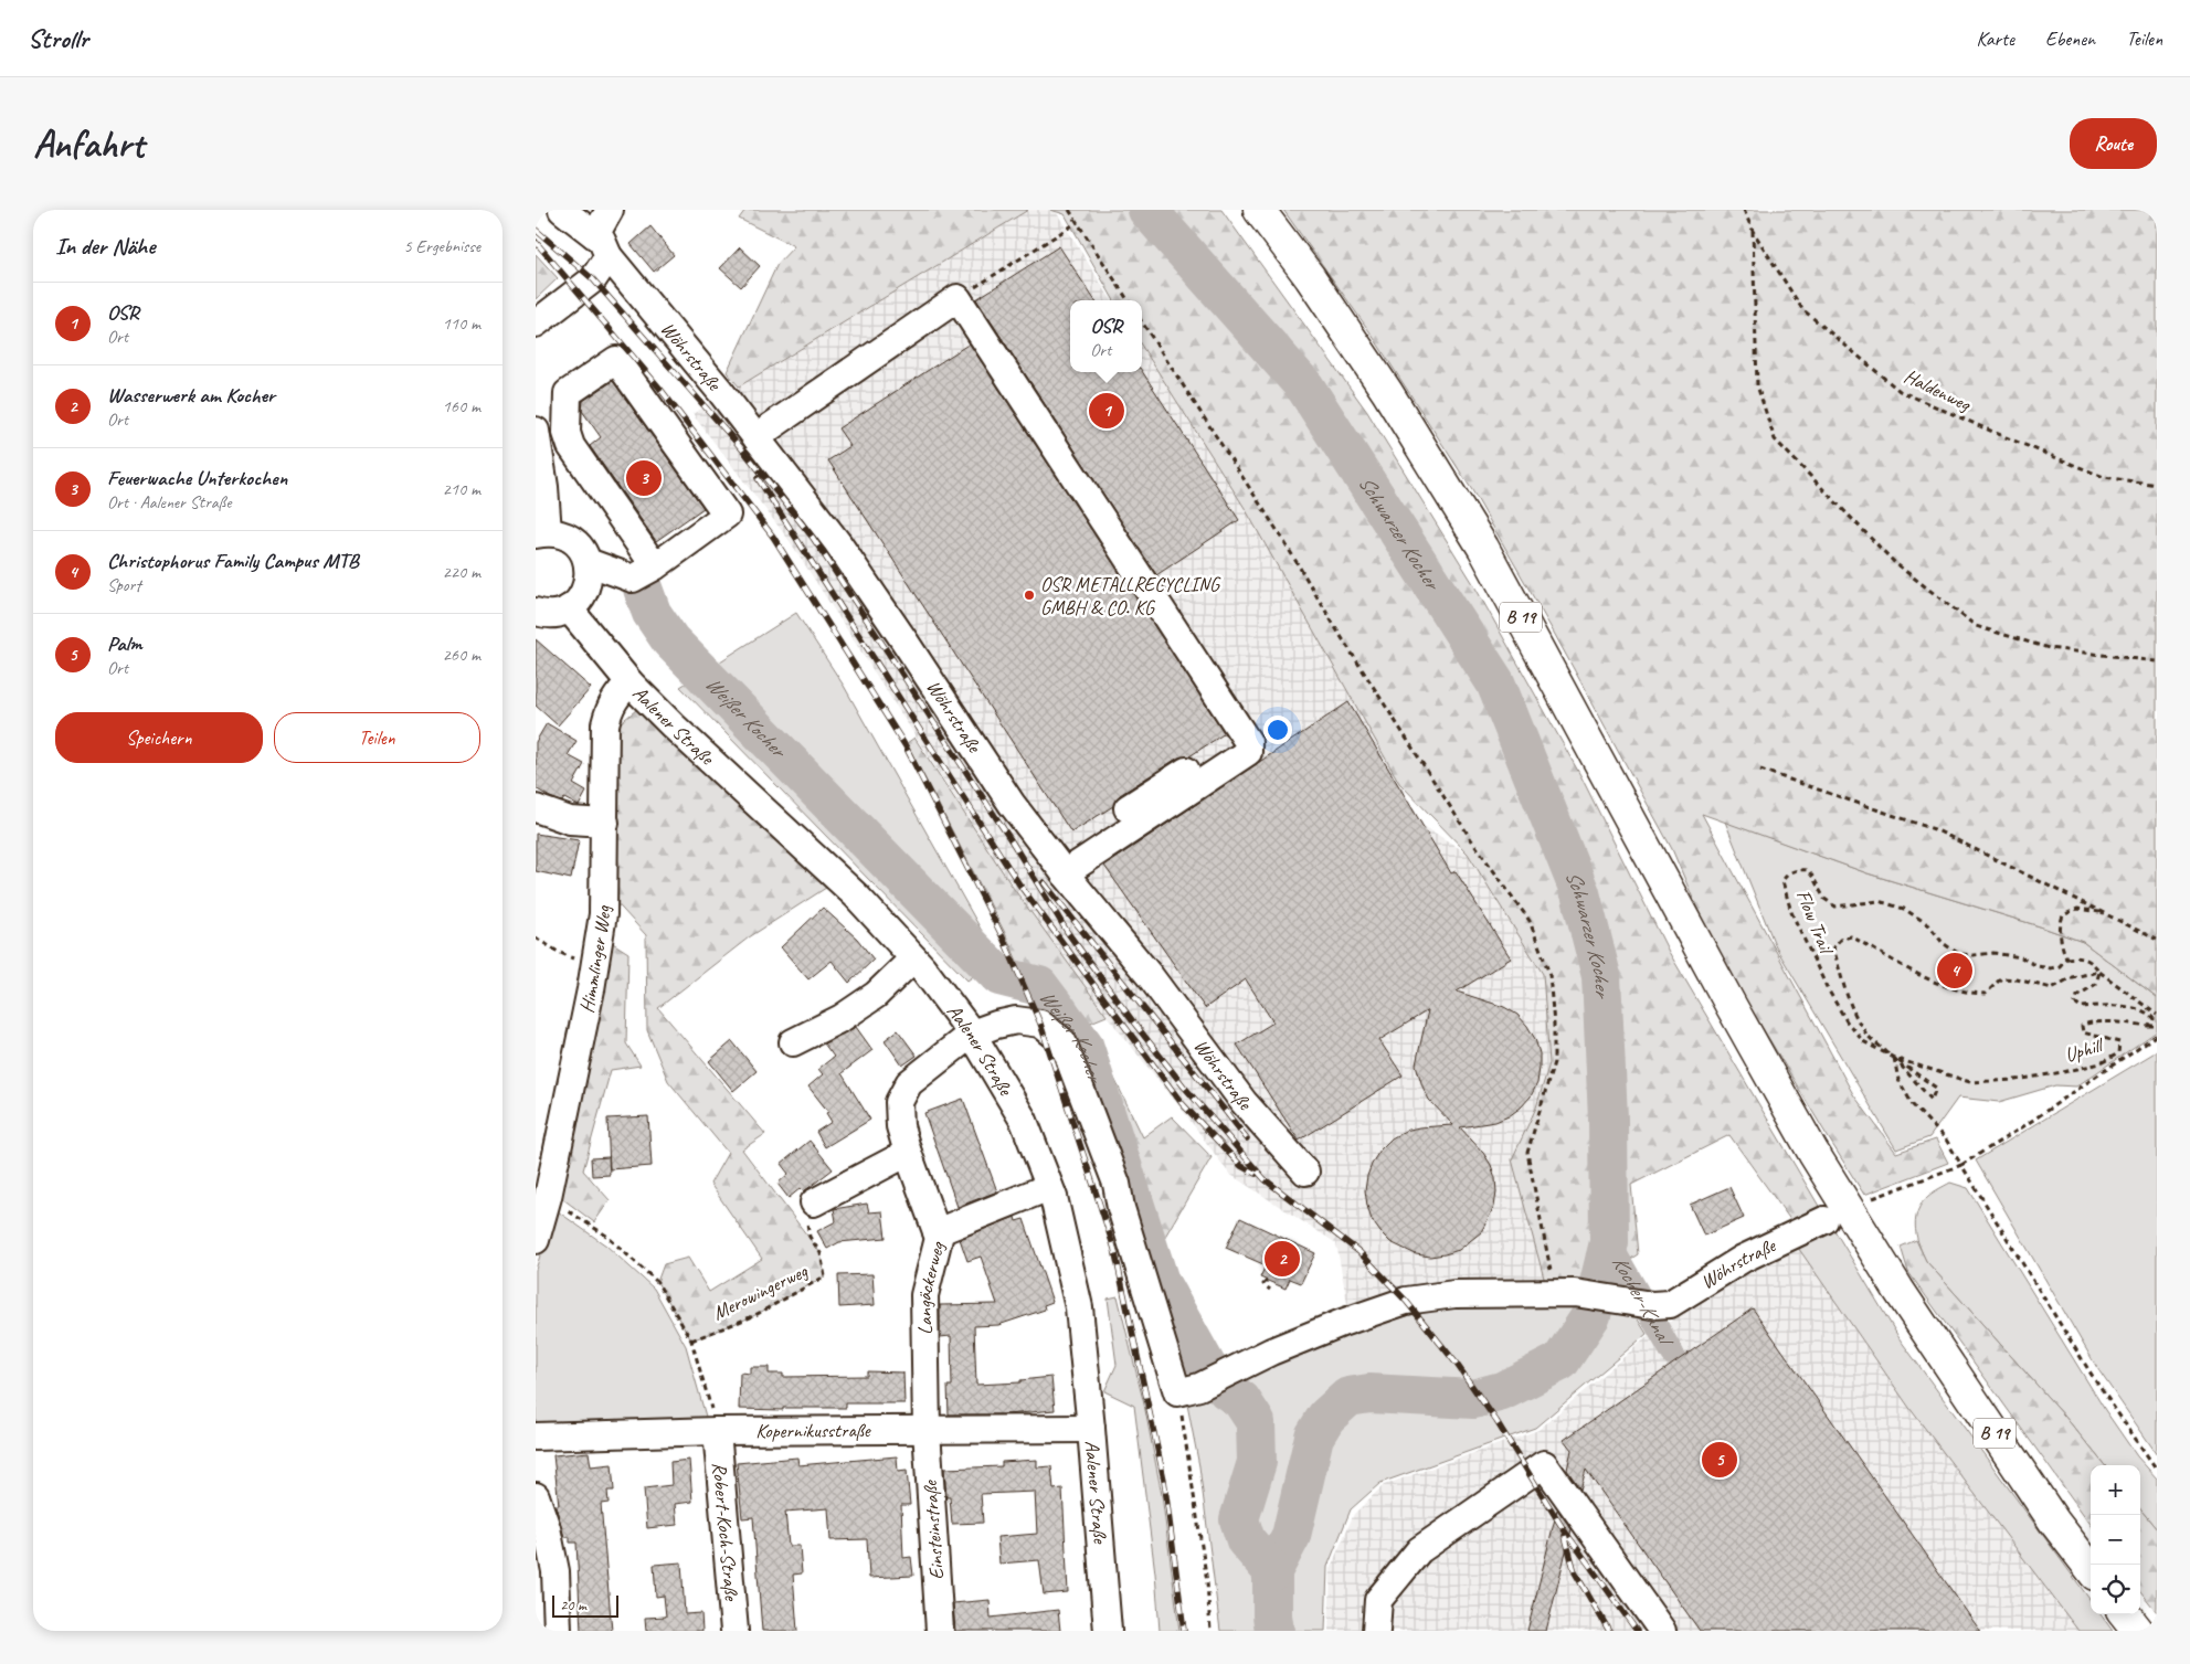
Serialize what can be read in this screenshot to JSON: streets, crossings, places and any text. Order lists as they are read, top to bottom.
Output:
{
  "streets": {
    "highway": ["B 19"],
    "street": [
      "Wöhrstraße",
      "Aalener Straße",
      "Himmlinger Weg",
      "Langäckerweg",
      "Kopernikusstraße",
      "Robert-Koch-Straße",
      "Einsteinstraße"
    ],
    "path": [
      "Haldenweg",
      "Flow Trail",
      "Uphill",
      "Merowingerweg"
    ]
  },
  "crossings": [
    ["Aalener Straße", "Himmlinger Weg"],
    ["Aalener Straße", "Langäckerweg"],
    ["Aalener Straße", "Kopernikusstraße"],
    ["Flow Trail", "Uphill"],
    ["Langäckerweg", "Kopernikusstraße"],
    ["Langäckerweg", "Einsteinstraße"],
    ["Kopernikusstraße", "Robert-Koch-Straße"],
    ["Kopernikusstraße", "Einsteinstraße"]
  ],
  "water": ["Schwarzer Kocher", "Weißer Kocher", "Kocher-Kanal"],
  "places": ["OSR METALLRECYCLING GMBH & CO. KG"],
  "scale_bar": "20 m",
  "page": {
    "header": "Strollr",
    "nav": ["Karte", "Ebenen", "Teilen"],
    "buttons": [
      "Route",
      ["Speichern", "Teilen"]
    ],
    "title": "Anfahrt",
    "heading": ["In der Nähe", "5 Ergebnisse"],
    "list": [
      {
        "mark": "1",
        "name": "OSR",
        "note": "Ort",
        "value": "110 m"
      },
      {
        "mark": "2",
        "name": "Wasserwerk am Kocher",
        "note": "Ort",
        "value": "160 m"
      },
      {
        "mark": "3",
        "name": "Feuerwache Unterkochen",
        "note": "Ort · Aalener Straße",
        "value": "210 m"
      },
      {
        "mark": "4",
        "name": "Christophorus Family Campus MTB",
        "note": "Sport",
        "value": "220 m"
      },
      {
        "mark": "5",
        "name": "Palm",
        "note": "Ort",
        "value": "260 m"
      }
    ],
    "popup": ["OSR", "Ort"],
    "pins": [
      "1",
      "3",
      "4",
      "2",
      "5"
    ],
    "map_buttons": ["+", "−"],
    "scale": "20 m"
  }
}
